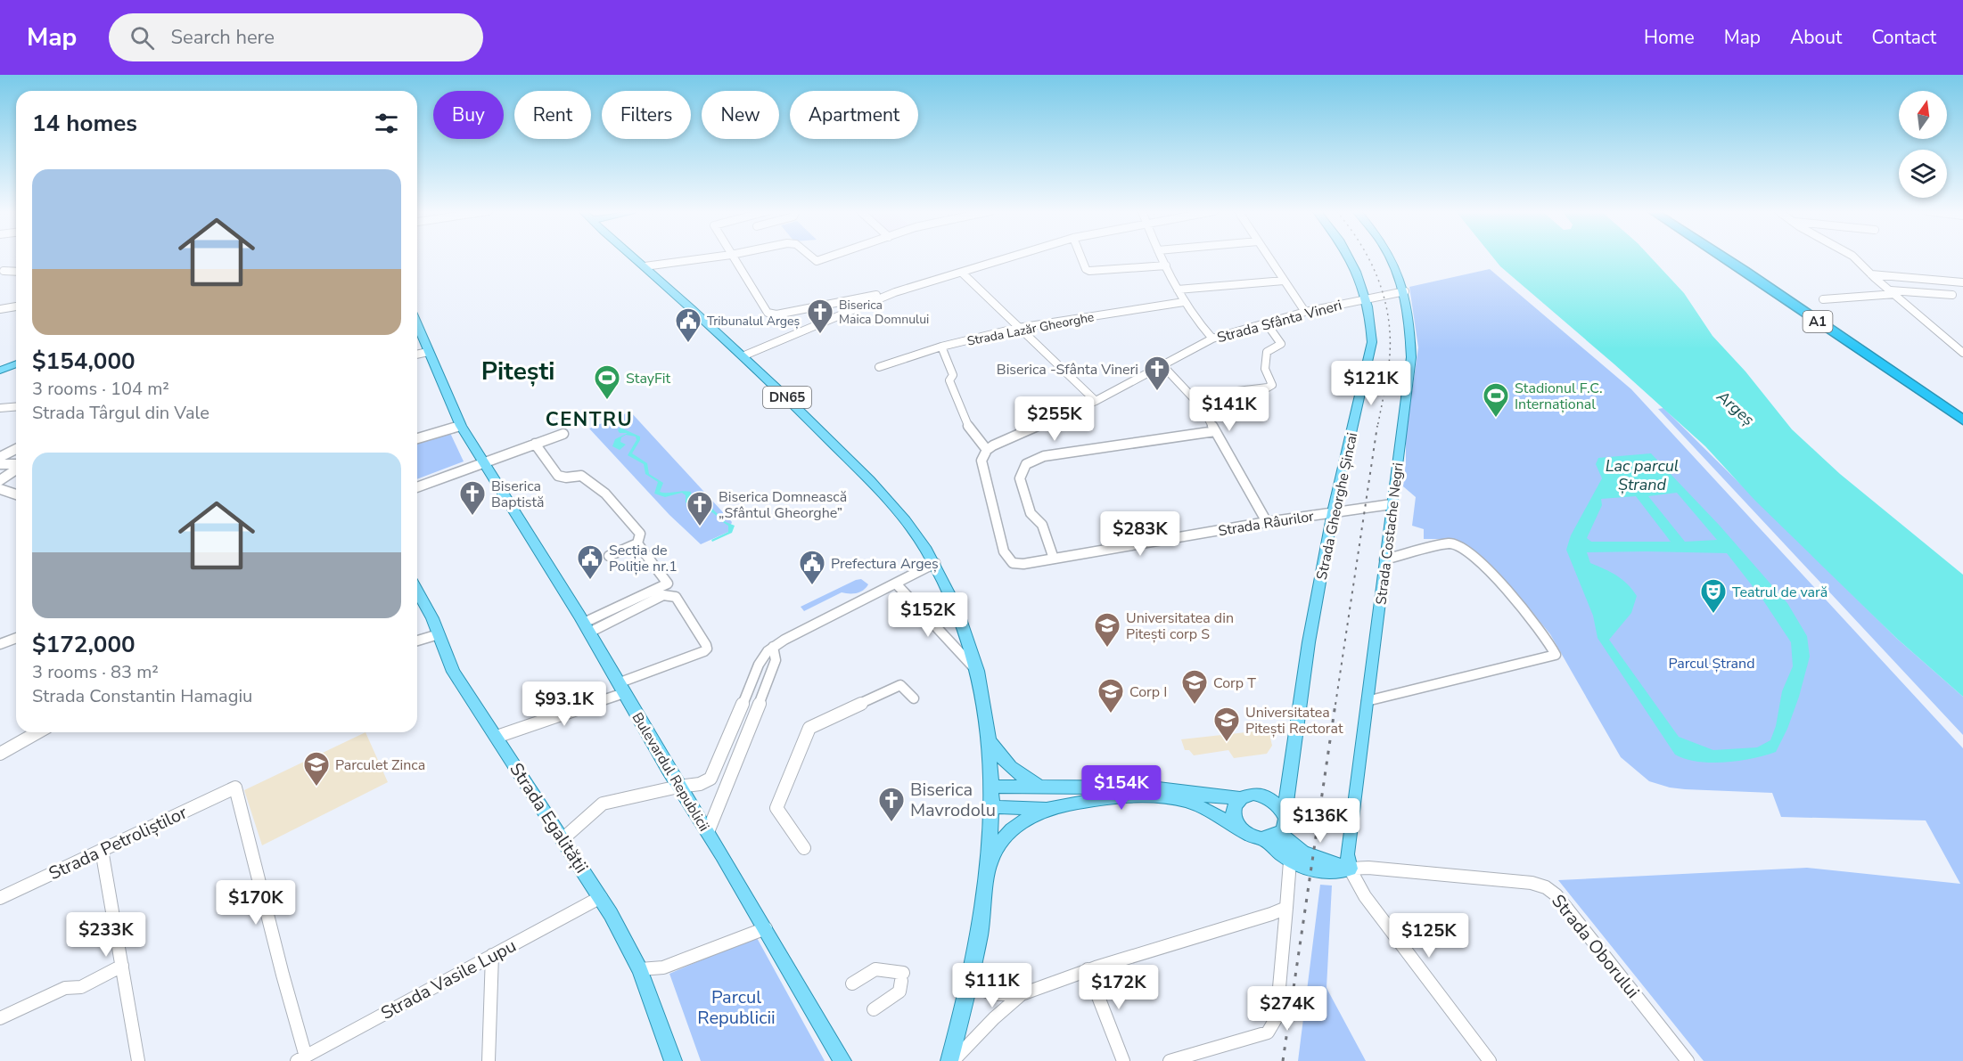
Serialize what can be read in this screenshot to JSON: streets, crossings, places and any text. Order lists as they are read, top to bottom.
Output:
{
  "streets": {
    "highway": ["A1"],
    "main road": [
      "DN65",
      "Strada Gheorghe Șincai",
      "Strada Costache Negri",
      "Bulevardul Republicii",
      "Strada Egalității"
    ],
    "street": [
      "Strada Sfânta Vineri",
      "Strada Lazăr Gheorghe",
      "Strada Râurilor",
      "Strada Petroliștilor",
      "Strada Oborului",
      "Strada Vasile Lupu"
    ]
  },
  "crossings": [
    ["Strada Sfânta Vineri", "Strada Gheorghe Șincai"],
    ["Strada Sfânta Vineri", "Strada Râurilor"],
    ["Strada Sfânta Vineri", "Strada Costache Negri"],
    ["Strada Gheorghe Șincai", "Strada Râurilor"],
    ["Strada Râurilor", "Strada Costache Negri"],
    ["Strada Costache Negri", "Strada Oborului"],
    ["Strada Egalității", "Strada Vasile Lupu"],
    ["Strada Petroliștilor", "Strada Vasile Lupu"]
  ],
  "districts": ["Pitești", "CENTRU"],
  "water": ["Argeș", "Lac parcul Ștrand"],
  "parks": ["Parcul Ștrand", "Parcul Republicii"],
  "places": {
    "church": [
      "Biserica Maica Domnului",
      "Biserica -Sfânta Vineri",
      "Biserica Baptistă",
      "Biserica Domnească „Sfântul Gheorghe”",
      "Biserica Mavrodolu"
    ],
    "public building": ["Tribunalul Argeș", "Secția de Poliție nr.1", "Prefectura Argeș"],
    "sports": ["StayFit", "Stadionul F.C. Internațional"],
    "theatre": ["Teatrul de vară"],
    "school or university": [
      "Universitatea din Pitești corp S",
      "Corp T",
      "Corp I",
      "Universitatea Pitești Rectorat",
      "Parculet Zinca"
    ]
  },
  "north": "top",
  "page": {
    "header": "Map",
    "search": "Search here",
    "nav": [
      "Home",
      "Map",
      "About",
      "Contact"
    ],
    "chip": [
      "Buy",
      "Rent",
      "Filters",
      "New",
      "Apartment"
    ],
    "heading": "14 homes",
    "list": [
      {
        "name": "$154,000",
        "note": "3 rooms · 104 m² · Strada Târgul din Vale"
      },
      {
        "name": "$172,000",
        "note": "3 rooms · 83 m² · Strada Constantin Hamagiu"
      }
    ],
    "price": [
      "$121K",
      "$141K",
      "$255K",
      "$283K",
      "$152K",
      "$93.1K",
      "$154K",
      "$136K",
      "$170K",
      "$233K",
      "$125K",
      "$111K",
      "$172K",
      "$274K"
    ]
  }
}
